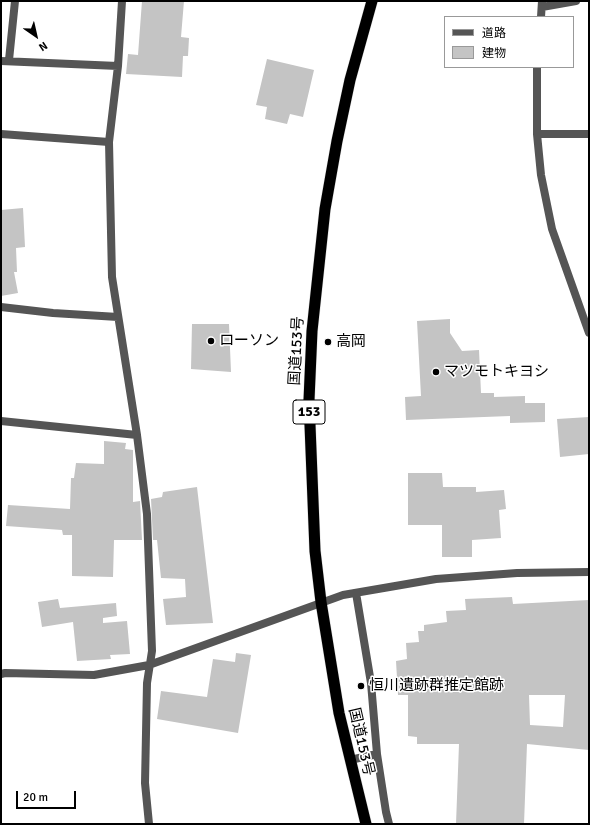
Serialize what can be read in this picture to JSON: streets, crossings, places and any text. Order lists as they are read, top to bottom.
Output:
{
  "streets": {
    "highway": ["国道153号", "153"]
  },
  "places": [
    "ローソン",
    "高岡",
    "マツモトキヨシ",
    "恒川遺跡群推定館跡"
  ],
  "legend": ["道路", "建物"],
  "scale_bar": "20 m",
  "north": "bottom right"
}
